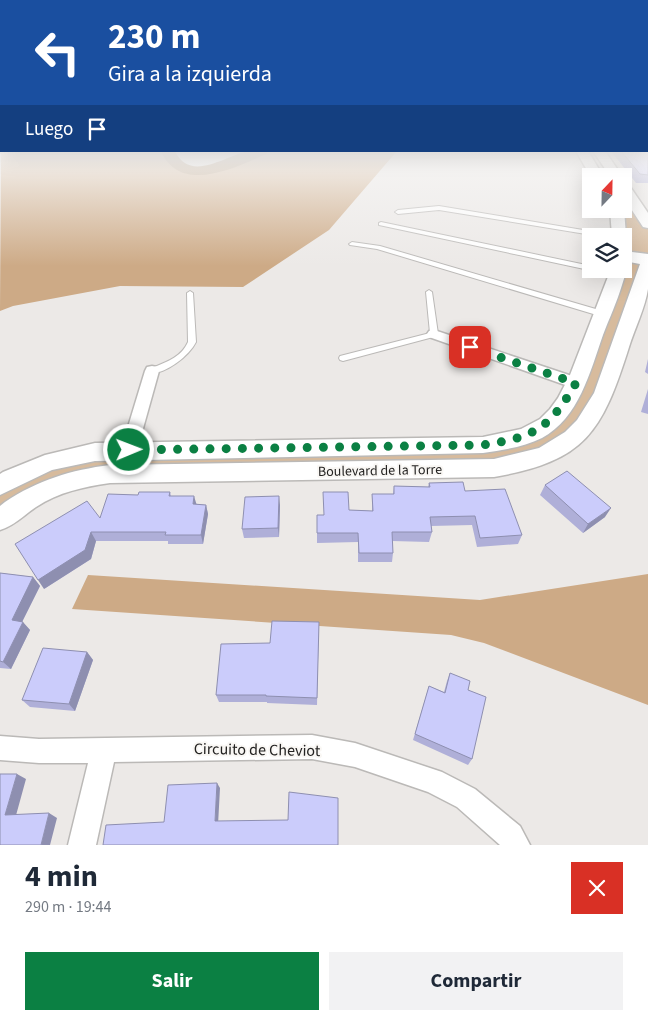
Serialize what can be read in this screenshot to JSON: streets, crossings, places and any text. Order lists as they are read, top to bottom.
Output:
{
  "streets": {
    "street": ["Boulevard de la Torre", "Circuito de Cheviot"]
  },
  "north": "top",
  "page": {
    "turn": ["230 m", "Gira a la izquierda"],
    "then": "Luego",
    "heading": ["4 min", "290 m · 19:44"],
    "buttons": ["Salir", "Compartir"]
  }
}
